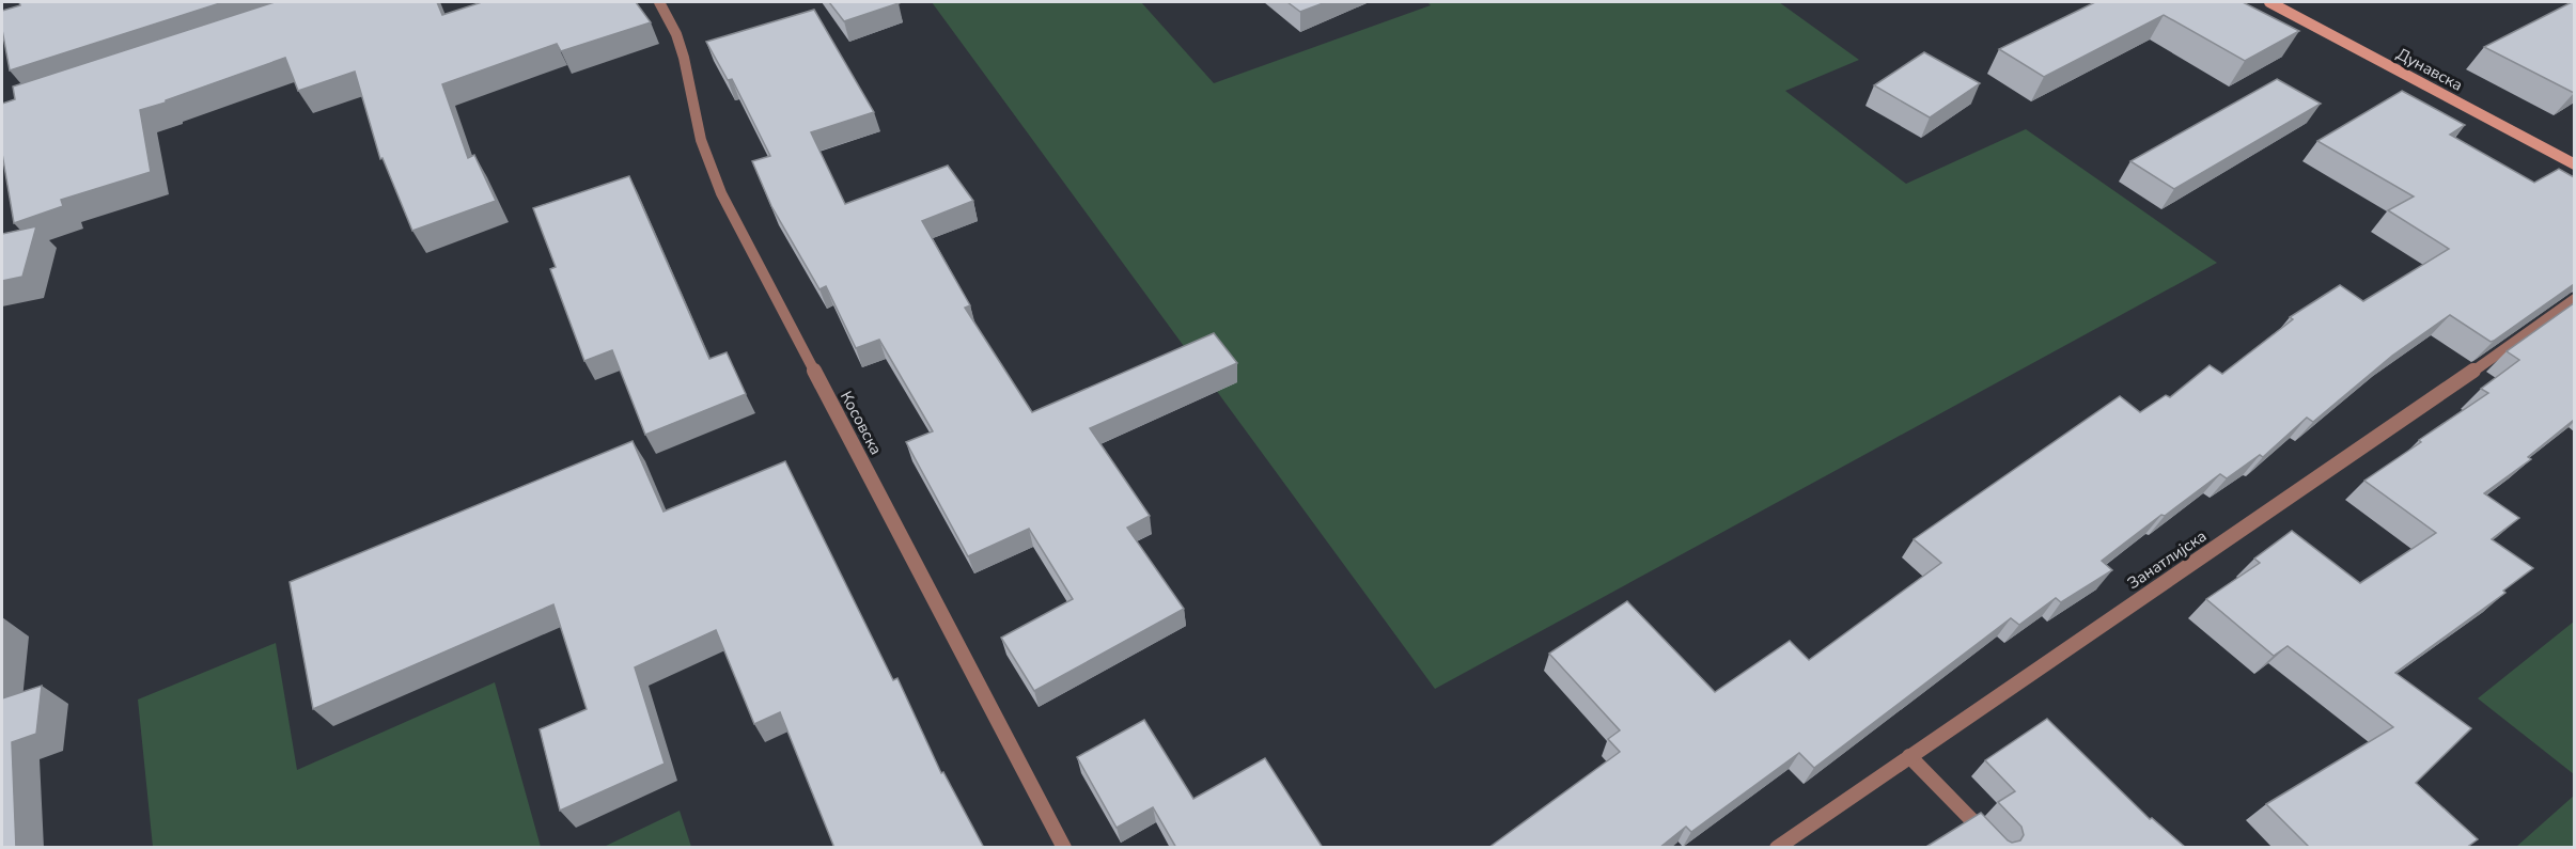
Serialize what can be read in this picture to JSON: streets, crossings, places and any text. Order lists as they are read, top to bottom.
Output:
{
  "streets": {
    "main road": ["Дунавска"],
    "street": ["Косовска", "Занатлијска"]
  }
}
